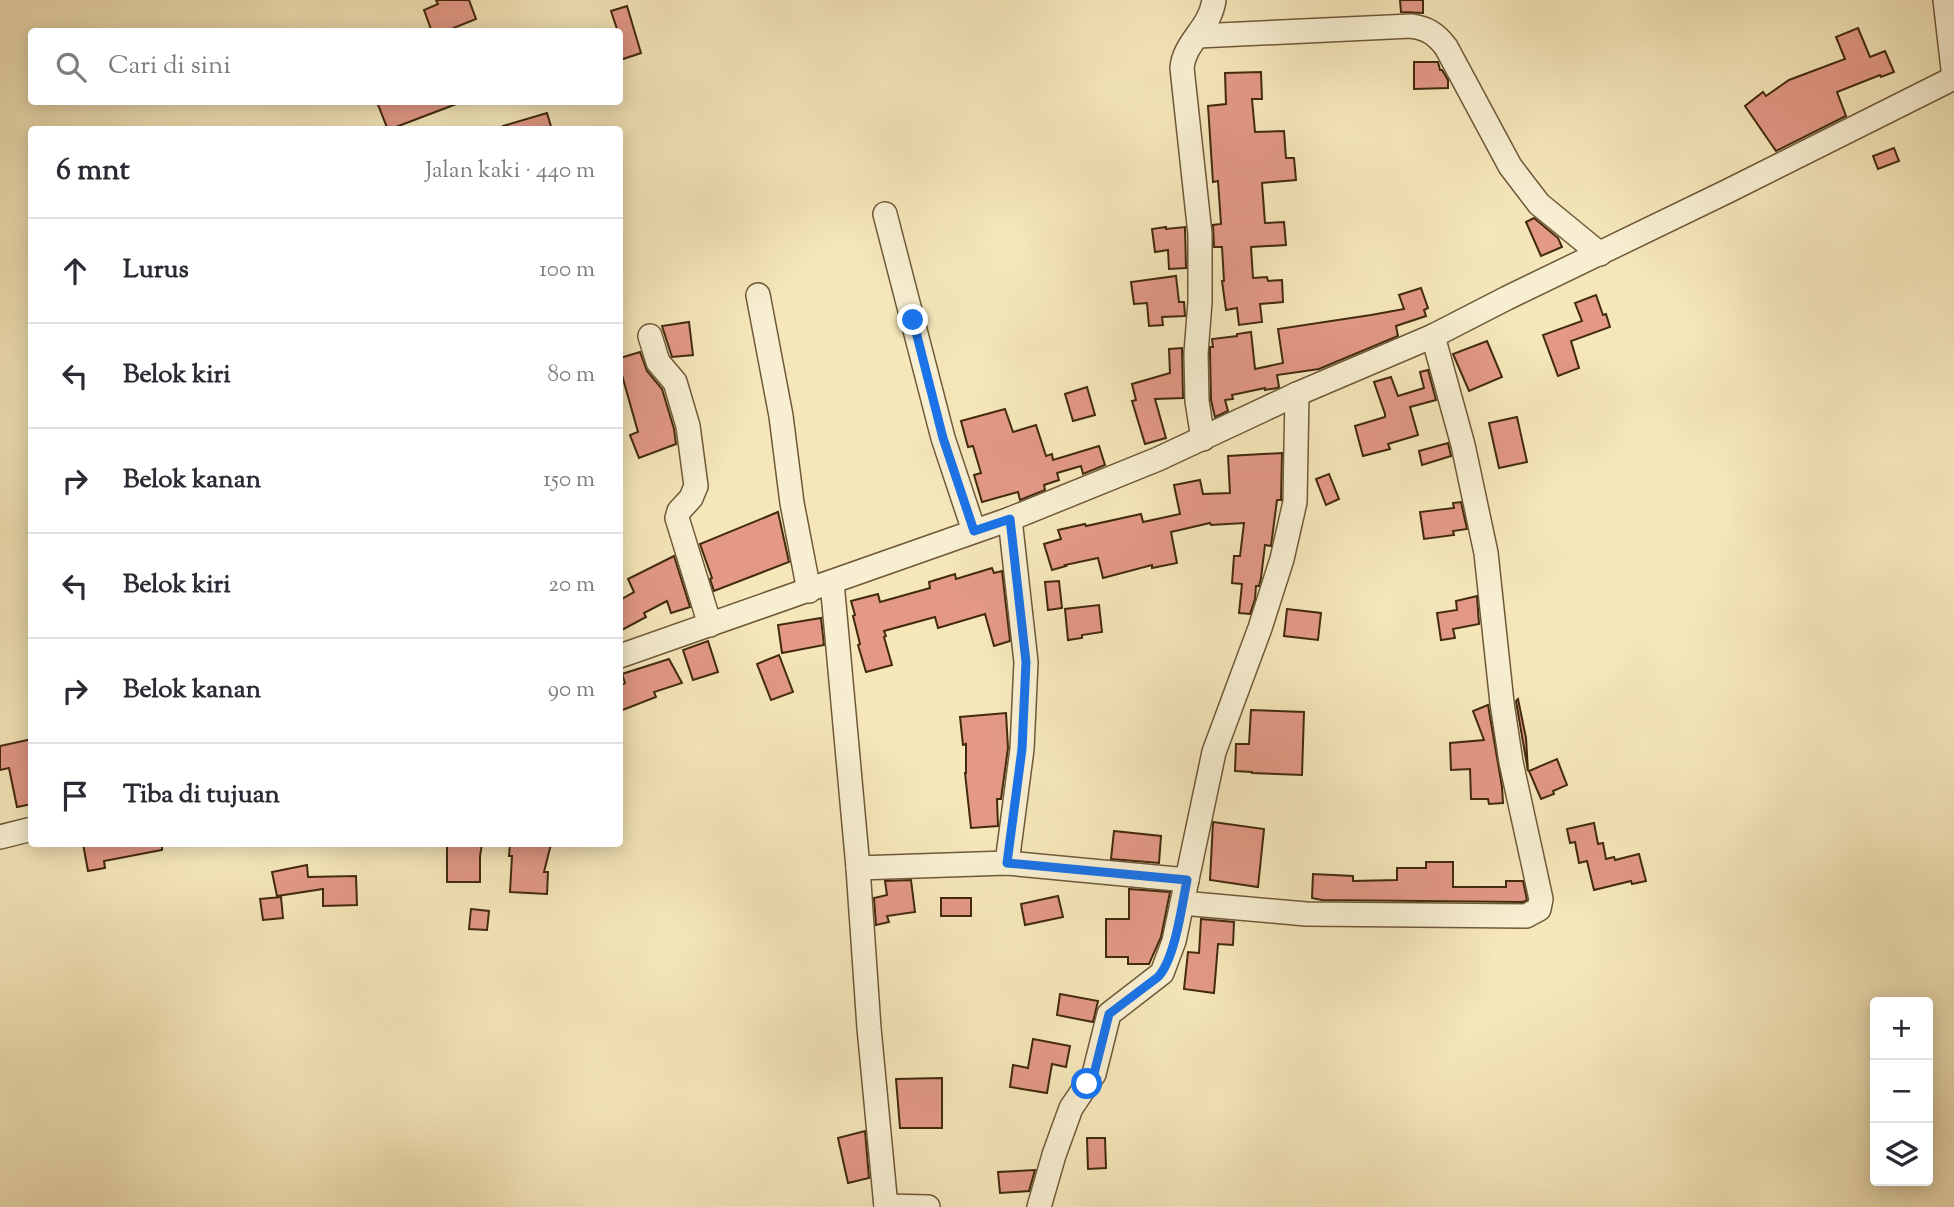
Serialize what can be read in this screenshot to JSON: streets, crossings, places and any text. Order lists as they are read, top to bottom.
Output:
{
  "page": {
    "search": "Cari di sini",
    "heading": ["6 mnt", "Jalan kaki · 440 m"],
    "list": [
      ["Lurus", "100 m"],
      ["Belok kiri", "80 m"],
      ["Belok kanan", "150 m"],
      ["Belok kiri", "20 m"],
      ["Belok kanan", "90 m"],
      "Tiba di tujuan"
    ],
    "map_buttons": ["+", "−"]
  }
}
